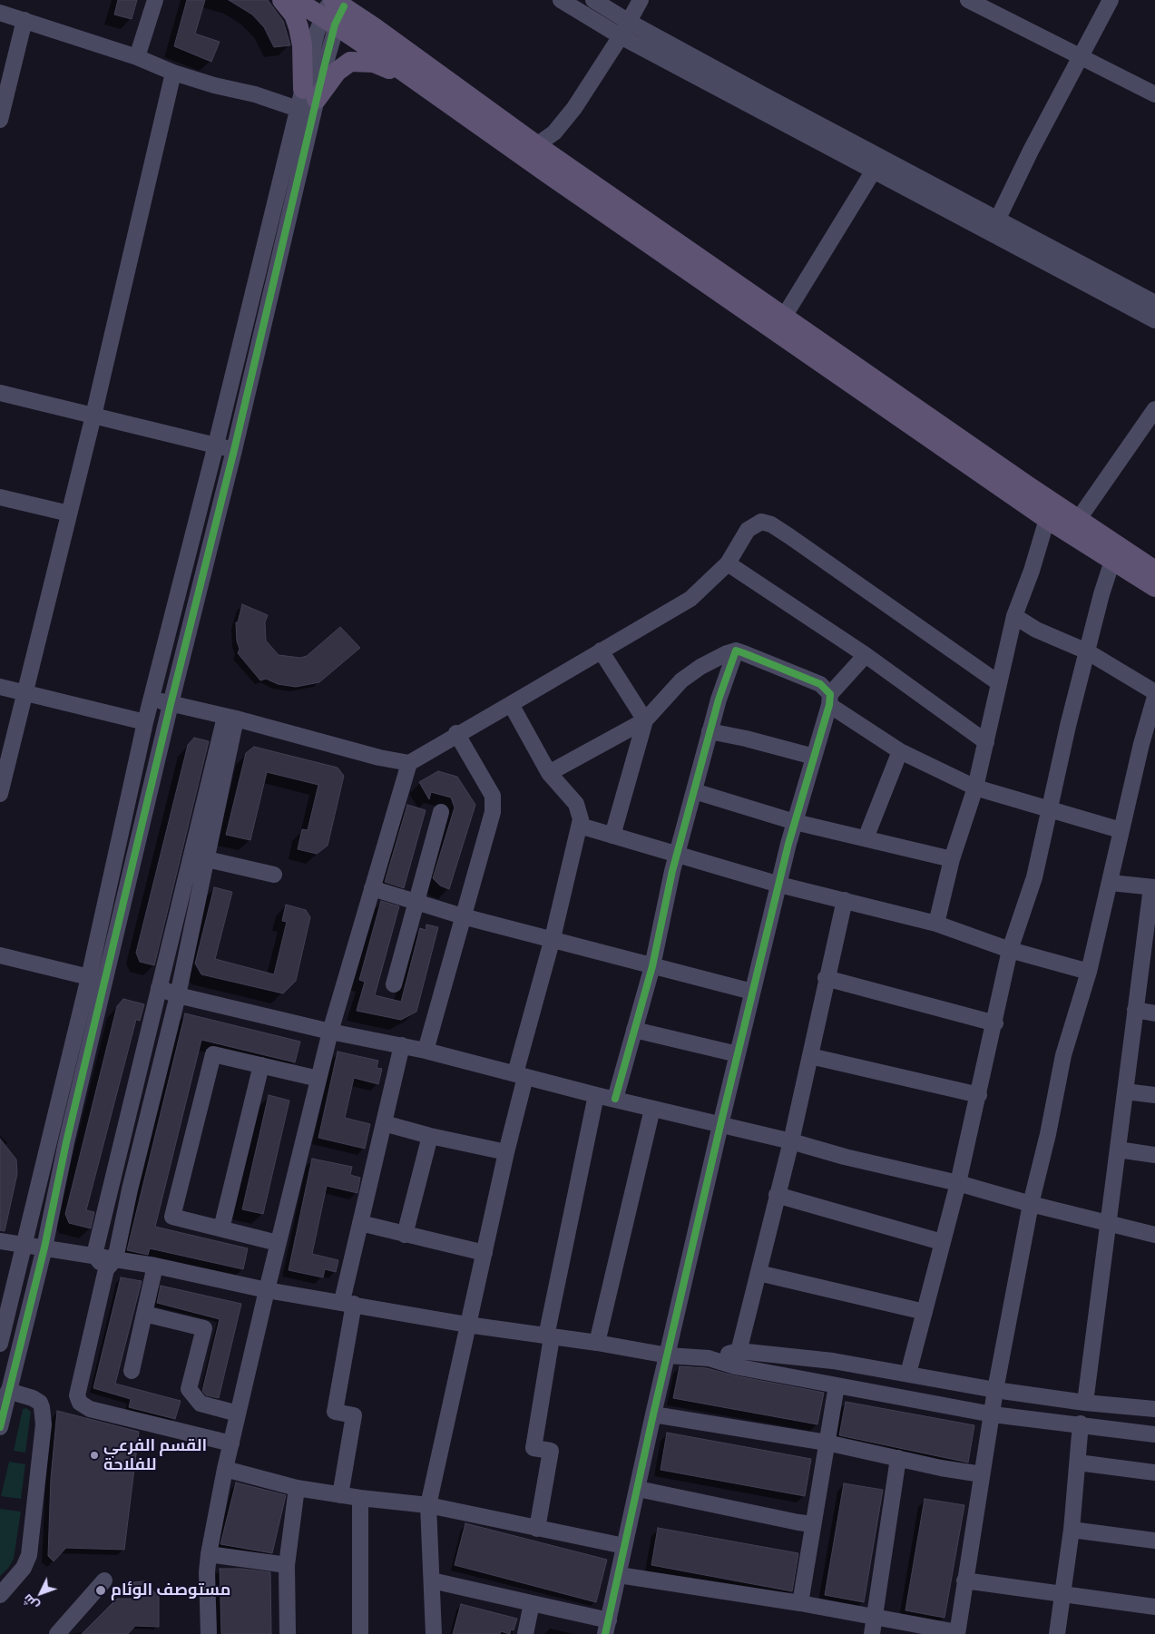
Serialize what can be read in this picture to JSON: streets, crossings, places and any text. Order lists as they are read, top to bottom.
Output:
{
  "places": ["القسم الفرعي للفلاحة", "مستوصف الوئام"],
  "north": "bottom left"
}
